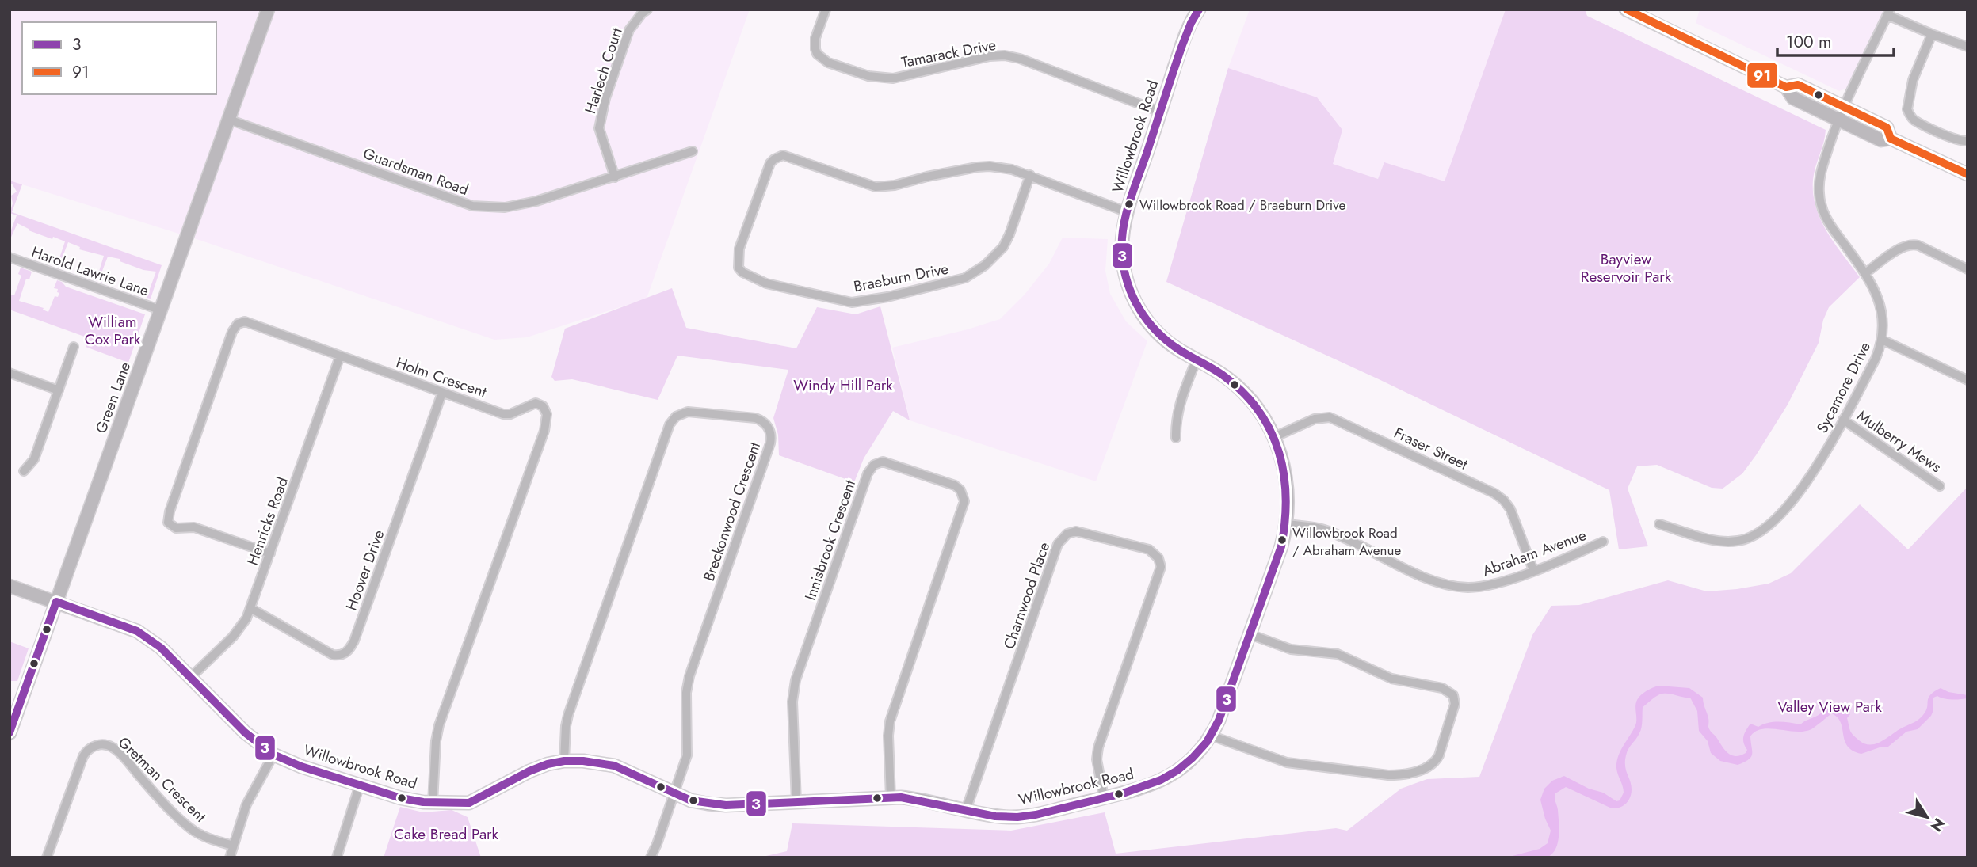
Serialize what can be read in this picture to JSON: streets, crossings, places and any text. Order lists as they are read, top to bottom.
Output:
{
  "streets": {
    "street": [
      "Tamarack Drive",
      "Harlech Court",
      "Willowbrook Road",
      "Guardsman Road",
      "Harold Lawrie Lane",
      "Braeburn Drive",
      "Holm Crescent",
      "Sycamore Drive",
      "Green Lane",
      "Mulberry Mews",
      "Fraser Street",
      "Breckonwood Crescent",
      "Henricks Road",
      "Innisbrook Crescent",
      "Abraham Avenue",
      "Hoover Drive",
      "Charnwood Place",
      "Gretman Crescent"
    ]
  },
  "crossings": [
    ["Tamarack Drive", "Willowbrook Road"],
    ["Harlech Court", "Guardsman Road"],
    ["Willowbrook Road", "Braeburn Drive"],
    ["Willowbrook Road", "Holm Crescent"],
    ["Willowbrook Road", "Green Lane"],
    ["Willowbrook Road", "Fraser Street"],
    ["Willowbrook Road", "Breckonwood Crescent"],
    ["Willowbrook Road", "Henricks Road"],
    ["Willowbrook Road", "Innisbrook Crescent"],
    ["Willowbrook Road", "Abraham Avenue"],
    ["Willowbrook Road", "Charnwood Place"],
    ["Guardsman Road", "Green Lane"],
    ["Harold Lawrie Lane", "Green Lane"],
    ["Holm Crescent", "Henricks Road"],
    ["Holm Crescent", "Hoover Drive"],
    ["Sycamore Drive", "Mulberry Mews"],
    ["Fraser Street", "Abraham Avenue"],
    ["Henricks Road", "Hoover Drive"]
  ],
  "parks": [
    "Bayview Reservoir Park",
    "William Cox Park",
    "Windy Hill Park",
    "Valley View Park",
    "Cake Bread Park"
  ],
  "places": ["Willowbrook Road / Braeburn Drive", "Willowbrook Road / Abraham Avenue"],
  "lines": ["transit line 3", "transit line 91"],
  "legend": ["3", "91"],
  "scale_bar": "100 m",
  "north": "bottom right"
}
